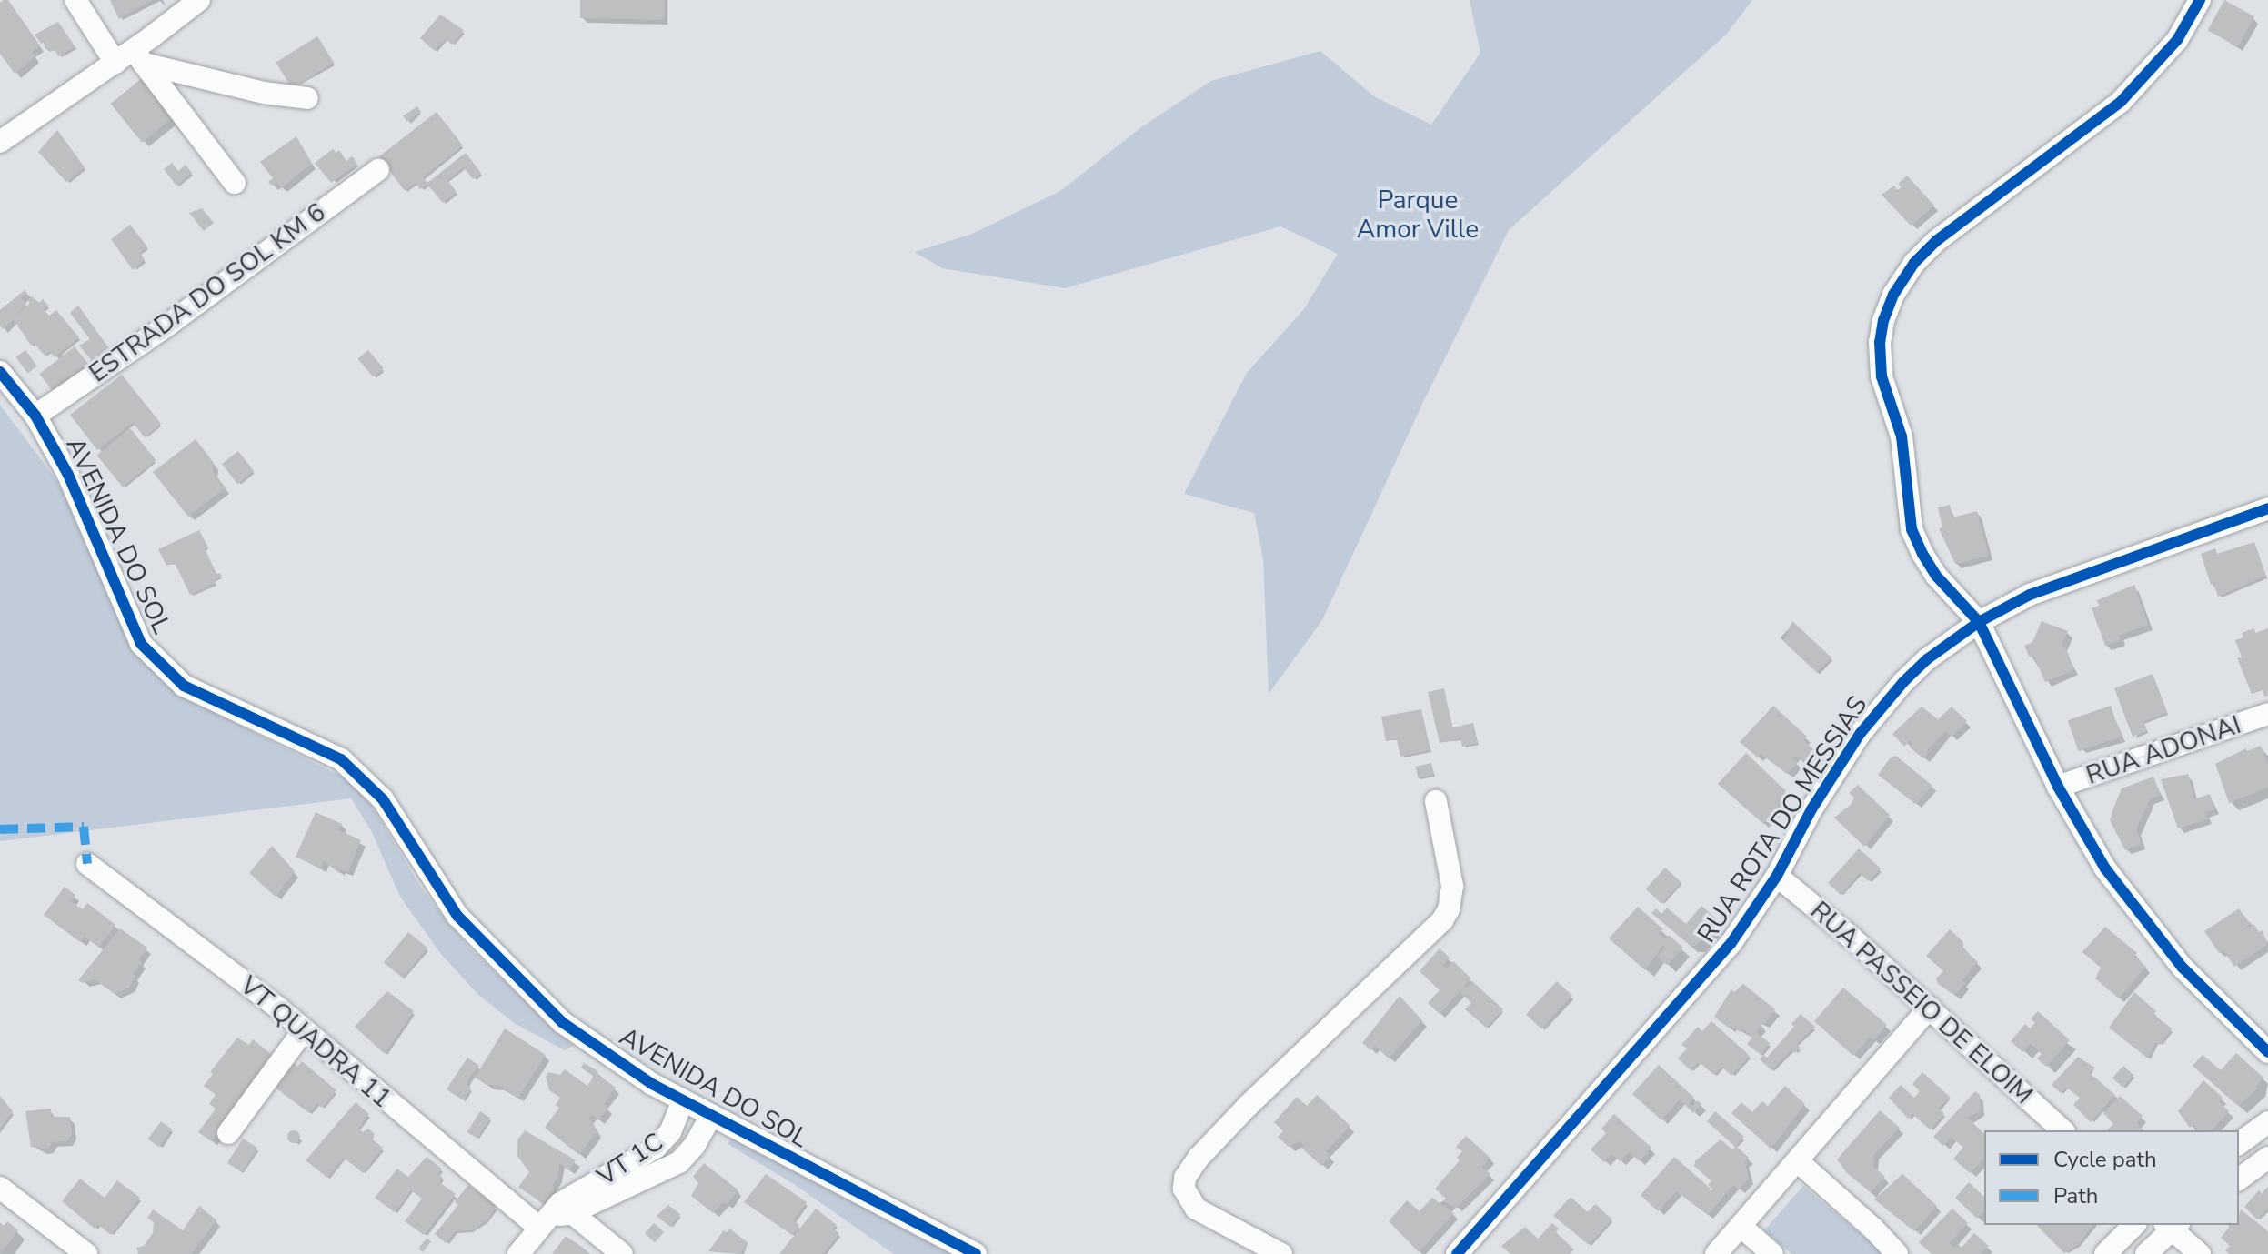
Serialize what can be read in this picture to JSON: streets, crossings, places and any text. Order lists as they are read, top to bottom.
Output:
{
  "streets": {
    "street": [
      "ESTRADA DO SOL KM 6",
      "AVENIDA DO SOL",
      "RUA ADONAI",
      "RUA ROTA DO MESSIAS",
      "RUA PASSEIO DE ELOIM",
      "VT QUADRA 11",
      "VT 1C"
    ]
  },
  "crossings": [
    ["ESTRADA DO SOL KM 6", "AVENIDA DO SOL"],
    ["AVENIDA DO SOL", "VT 1C"],
    ["RUA ROTA DO MESSIAS", "RUA PASSEIO DE ELOIM"],
    ["VT QUADRA 11", "VT 1C"]
  ],
  "parks": ["Parque Amor Ville"],
  "legend": ["Cycle path", "Path"]
}
